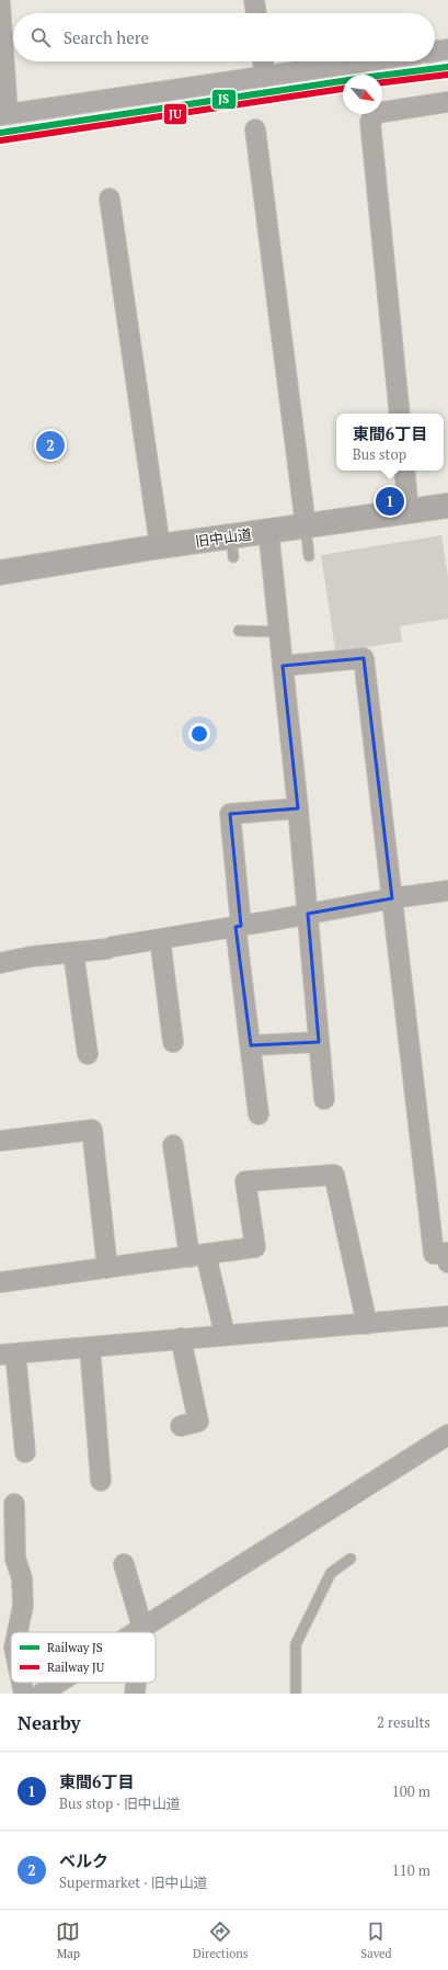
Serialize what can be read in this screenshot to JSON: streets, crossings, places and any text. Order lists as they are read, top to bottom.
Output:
{
  "streets": {
    "main road": ["旧中山道"]
  },
  "lines": ["rail line JS", "rail line JU"],
  "legend": ["Railway JS", "Railway JU"],
  "north": "bottom right",
  "page": {
    "search": "Search here",
    "popup": ["東間6丁目", "Bus stop"],
    "pins": ["2", "1"],
    "heading": ["Nearby", "2 results"],
    "list": [
      {
        "mark": "1",
        "name": "東間6丁目",
        "note": "Bus stop · 旧中山道",
        "value": "100 m"
      },
      {
        "mark": "2",
        "name": "ベルク",
        "note": "Supermarket · 旧中山道",
        "value": "110 m"
      }
    ],
    "nav": ["Map", "Directions", "Saved"]
  }
}
